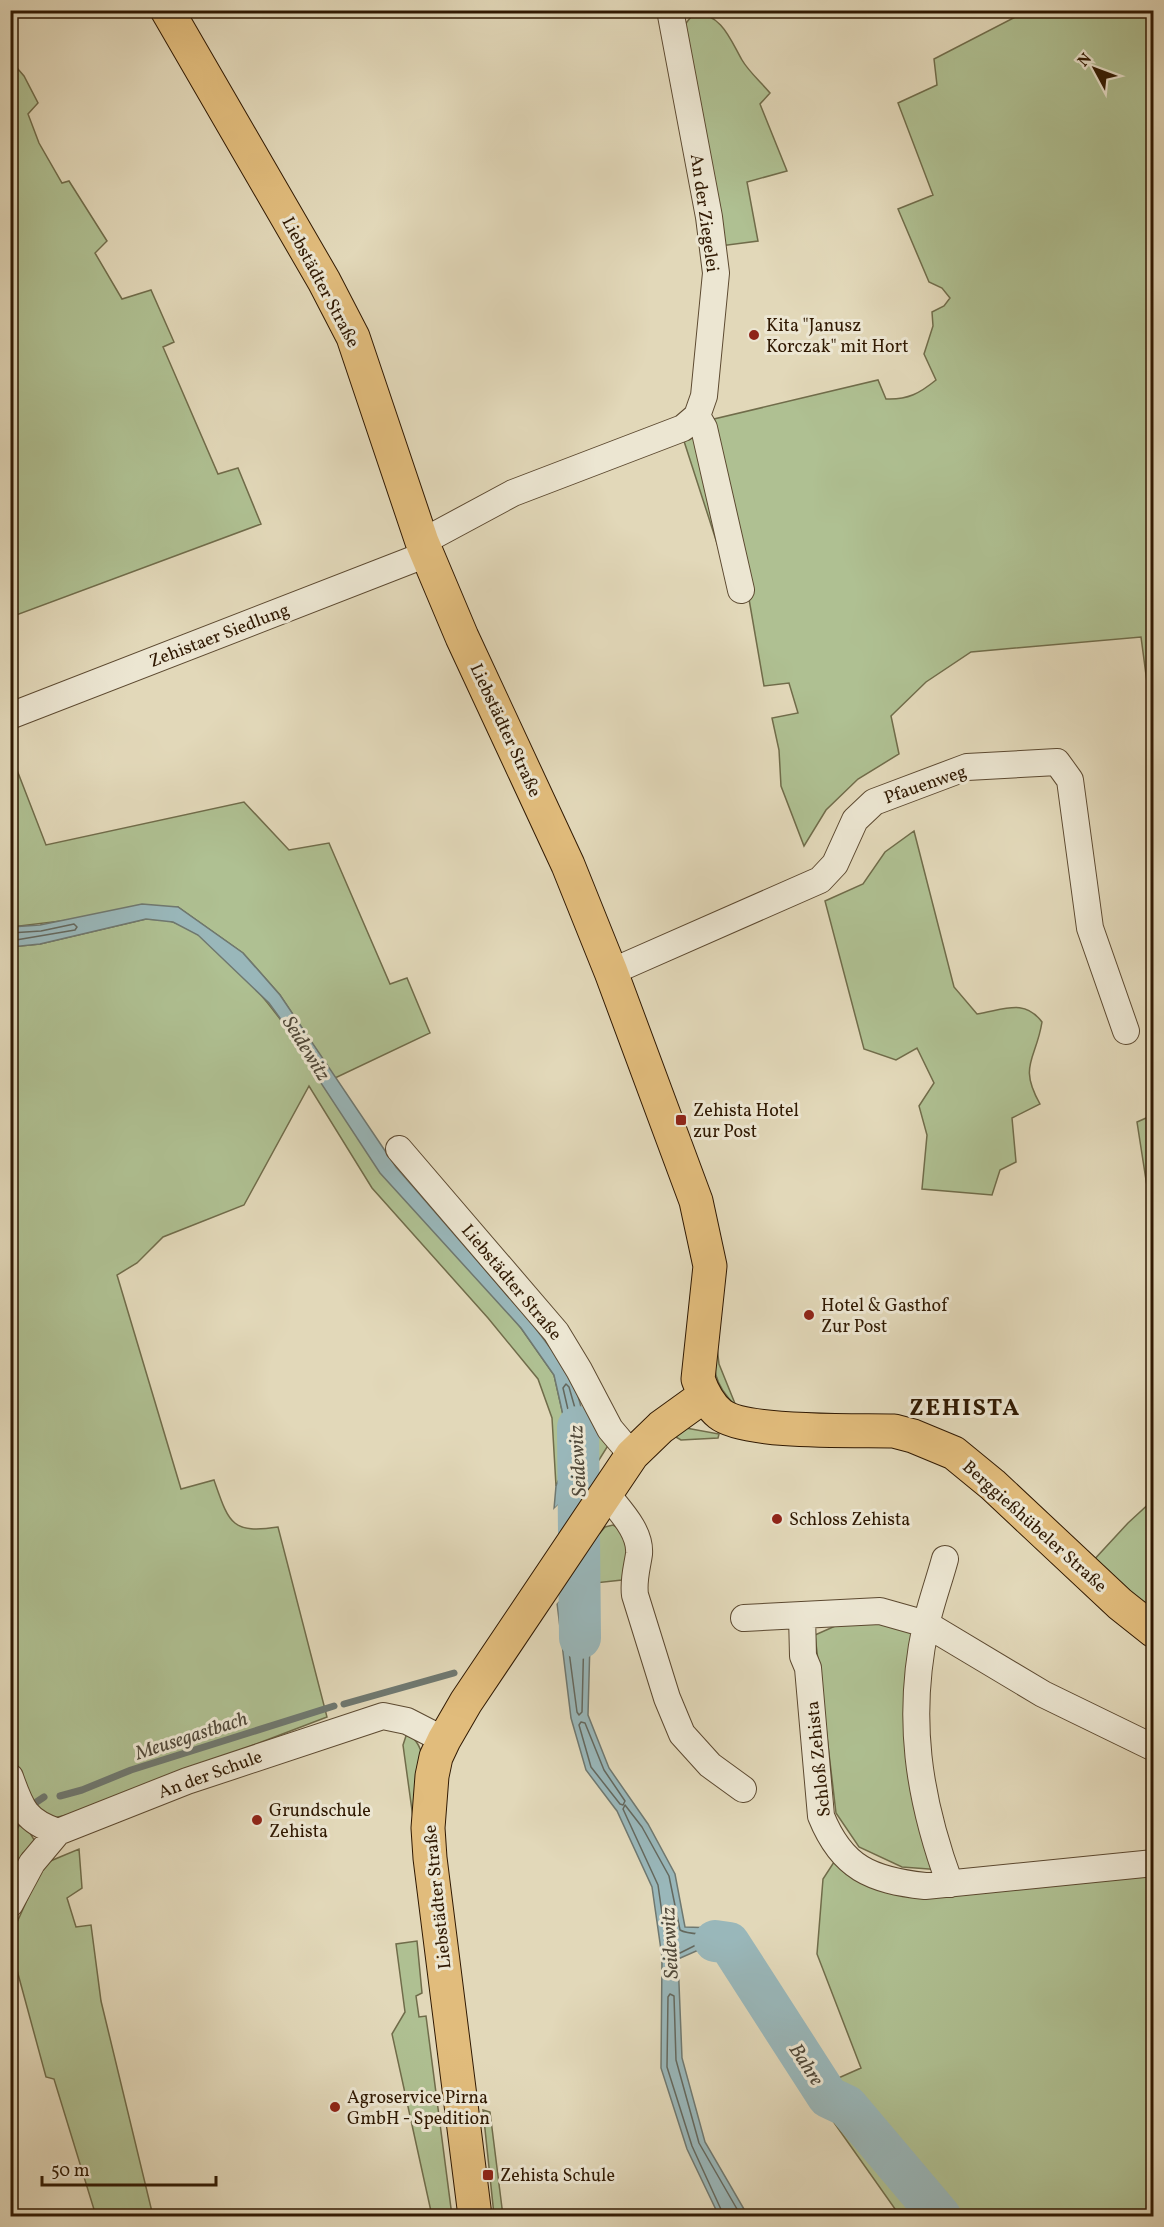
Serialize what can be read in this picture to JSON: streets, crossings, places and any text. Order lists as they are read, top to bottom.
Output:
{
  "streets": {
    "main road": ["Liebstädter Straße", "Berggießhübeler Straße"],
    "street": [
      "An der Ziegelei",
      "Zehistaer Siedlung",
      "Pfauenweg",
      "Schloß Zehista",
      "An der Schule"
    ]
  },
  "crossings": [
    ["Liebstädter Straße", "Zehistaer Siedlung"],
    ["Liebstädter Straße", "Pfauenweg"],
    ["Liebstädter Straße", "Berggießhübeler Straße"],
    ["Liebstädter Straße", "An der Schule"]
  ],
  "districts": ["ZEHISTA"],
  "water": ["Seidewitz", "Meusegastbach", "Bahre"],
  "places": {
    "other": [
      "Kita \"Janusz Korczak\" mit Hort",
      "Hotel & Gasthof Zur Post",
      "Schloss Zehista",
      "Grundschule Zehista",
      "Agroservice Pirna GmbH - Spedition"
    ],
    "transit": ["Zehista Hotel zur Post", "Zehista Schule"]
  },
  "scale_bar": "50 m",
  "north": "top left"
}
